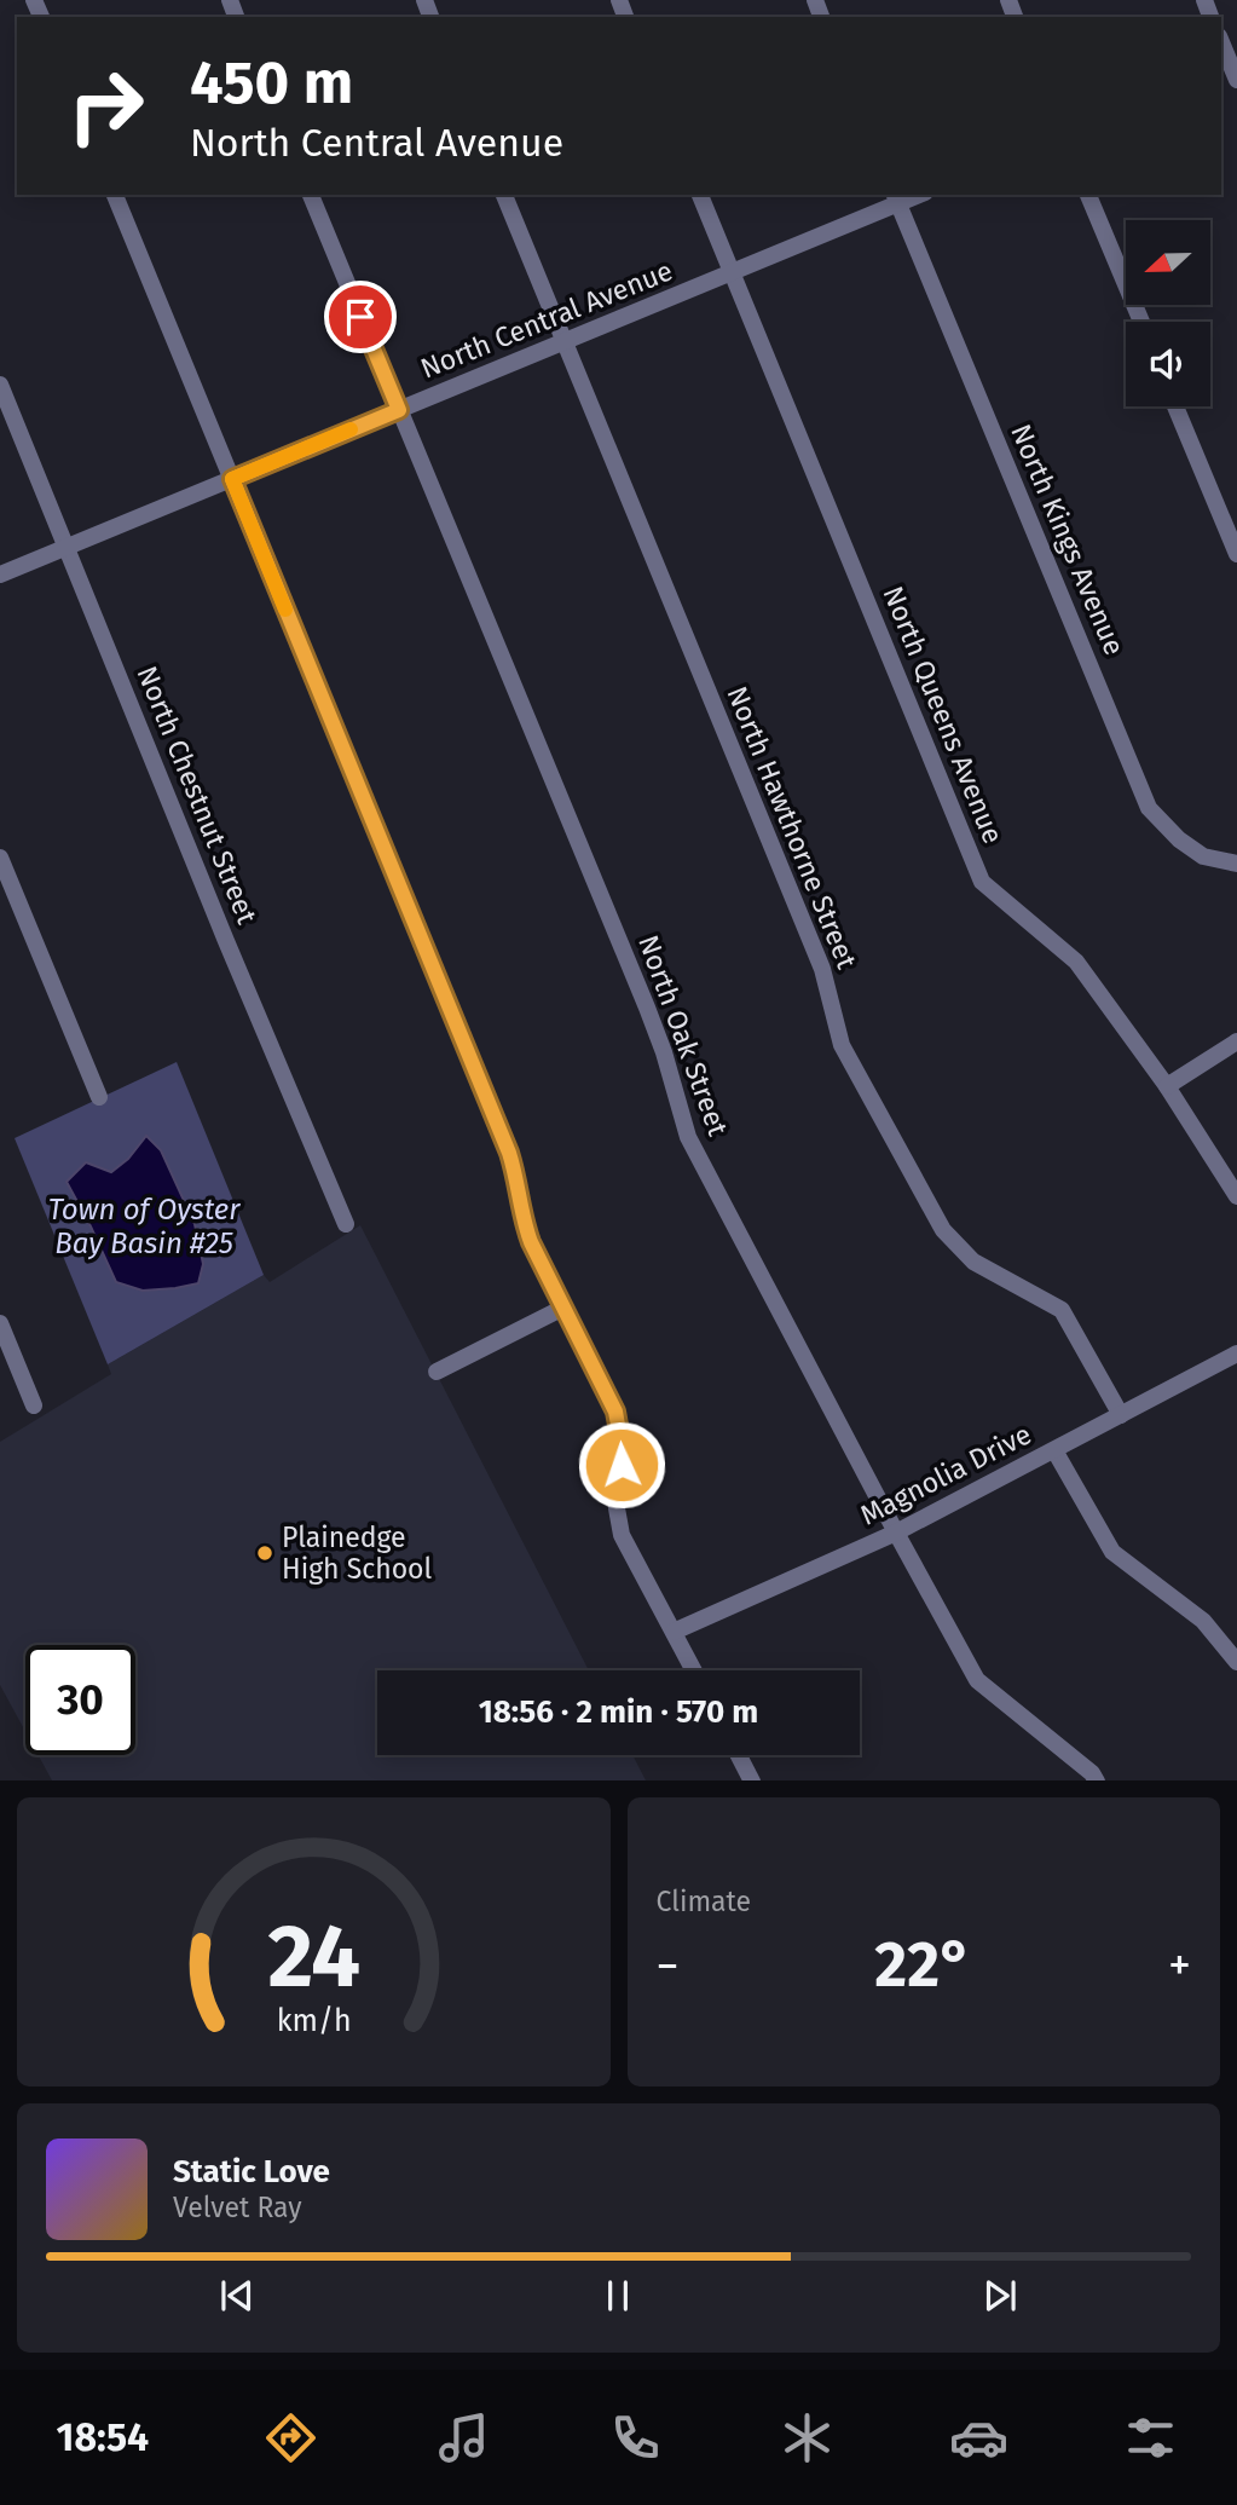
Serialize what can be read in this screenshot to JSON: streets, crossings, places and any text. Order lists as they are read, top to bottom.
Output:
{
  "streets": {
    "street": [
      "North Central Avenue",
      "North Kings Avenue",
      "North Queens Avenue",
      "North Chestnut Street",
      "North Hawthorne Street",
      "North Oak Street",
      "Magnolia Drive"
    ]
  },
  "crossings": [
    ["North Central Avenue", "North Kings Avenue"],
    ["North Central Avenue", "North Queens Avenue"],
    ["North Central Avenue", "North Chestnut Street"],
    ["North Central Avenue", "North Hawthorne Street"],
    ["North Central Avenue", "North Oak Street"],
    ["North Hawthorne Street", "Magnolia Drive"],
    ["North Oak Street", "Magnolia Drive"]
  ],
  "water": ["Town of Oyster Bay Basin #25"],
  "places": ["Plainedge High School"],
  "north": "left",
  "page": {
    "turn": ["450 m", "North Central Avenue"],
    "limit": "30",
    "trip": "18:56 · 2 min · 570 m",
    "tile": "Climate",
    "heat": ["−", "22°", "+"],
    "song": ["Static Love", "Velvet Ray"],
    "tabs": "18:54",
    "gauge": ["24", "km/h"]
  }
}
